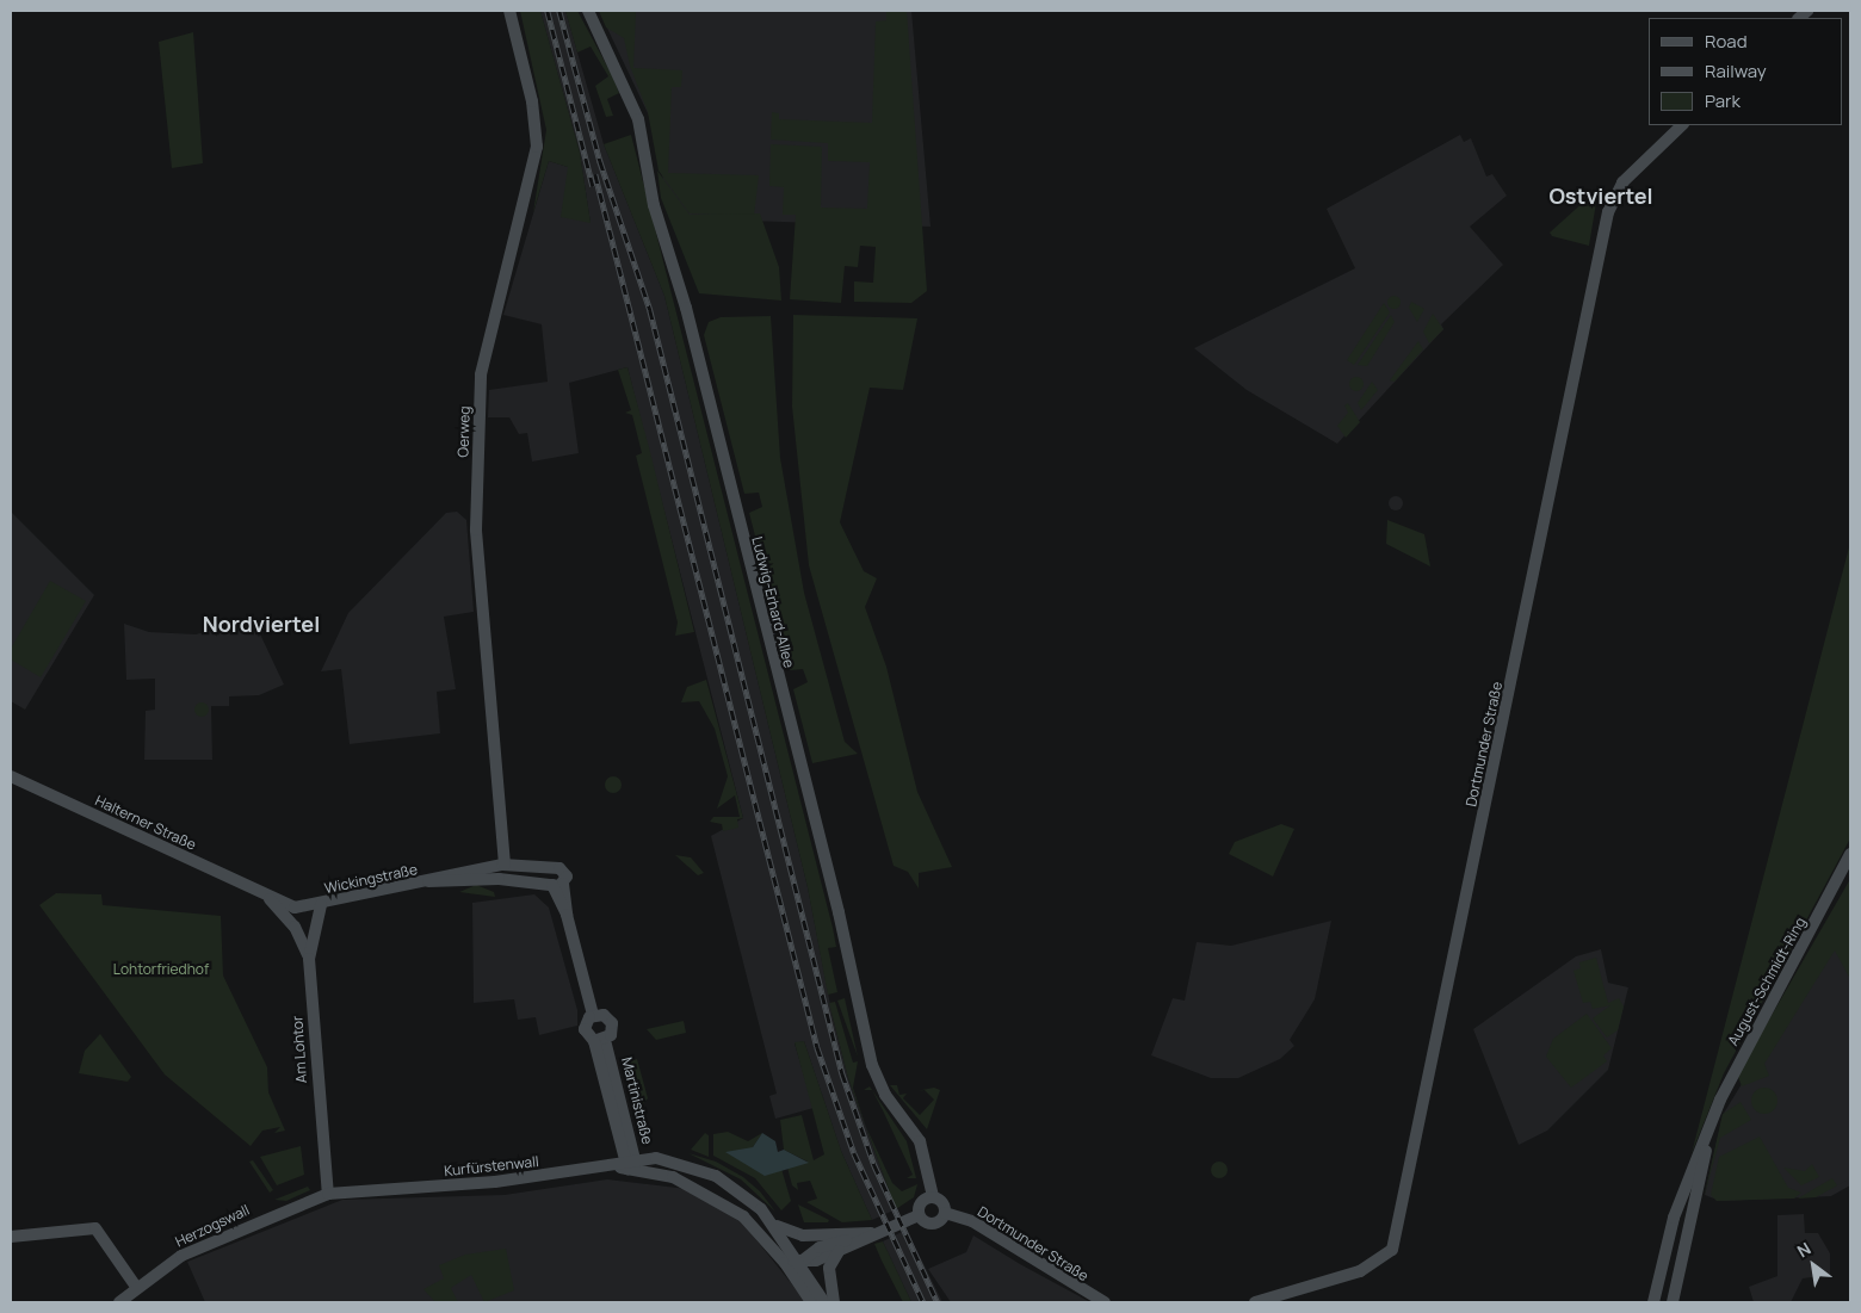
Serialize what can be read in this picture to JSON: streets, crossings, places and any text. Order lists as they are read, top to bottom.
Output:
{
  "streets": {
    "main road": [
      "Oerweg",
      "Ludwig-Erhard-Allee",
      "Dortmunder Straße",
      "Halterner Straße",
      "Wickingstraße",
      "August-Schmidt-Ring",
      "Am Lohtor",
      "Martinistraße",
      "Kurfürstenwall",
      "Herzogswall"
    ]
  },
  "crossings": [
    ["Oerweg", "Wickingstraße"],
    ["Ludwig-Erhard-Allee", "Dortmunder Straße"],
    ["Halterner Straße", "Wickingstraße"],
    ["Halterner Straße", "Am Lohtor"],
    ["Wickingstraße", "Am Lohtor"],
    ["Wickingstraße", "Martinistraße"],
    ["Am Lohtor", "Kurfürstenwall"],
    ["Am Lohtor", "Herzogswall"],
    ["Martinistraße", "Kurfürstenwall"],
    ["Kurfürstenwall", "Herzogswall"]
  ],
  "districts": ["Ostviertel", "Nordviertel"],
  "parks": ["Lohtorfriedhof"],
  "legend": ["Road", "Railway", "Park"],
  "north": "top left"
}
